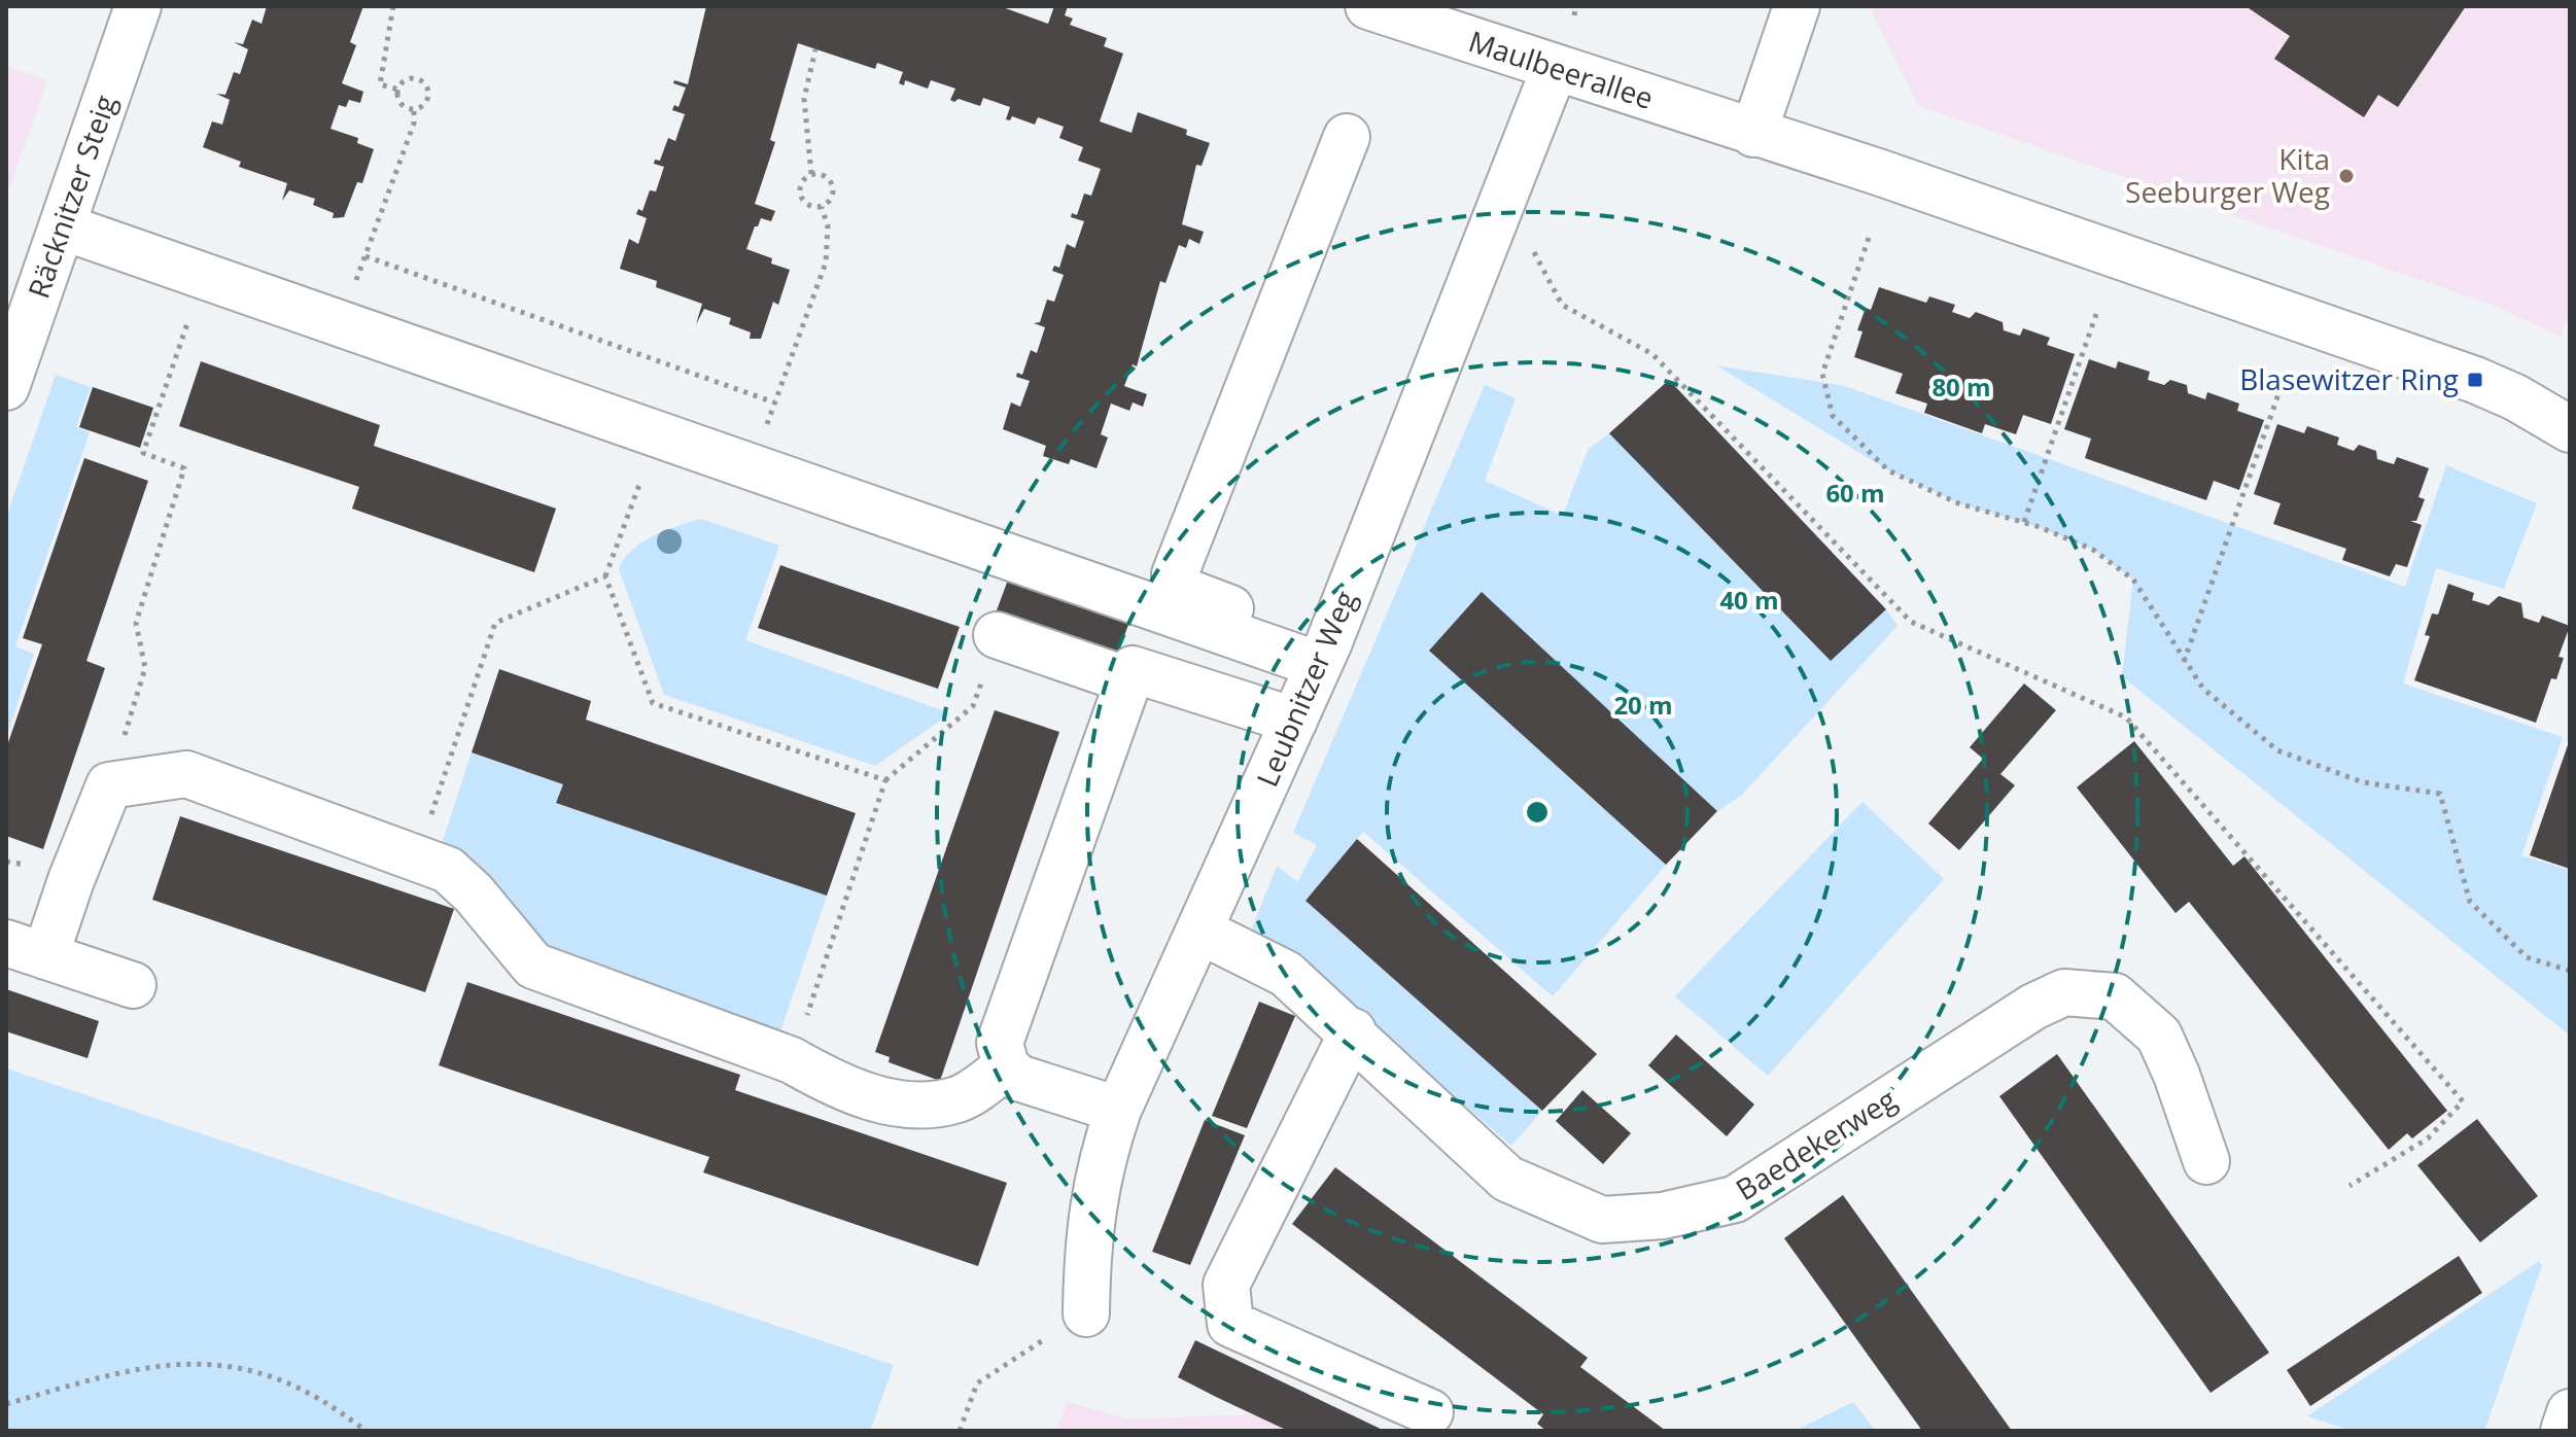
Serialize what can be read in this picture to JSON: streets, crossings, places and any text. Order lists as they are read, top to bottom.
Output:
{
  "streets": {
    "street": [
      "Maulbeerallee",
      "Räcknitzer Steig",
      "Leubnitzer Weg",
      "Baedekerweg"
    ]
  },
  "crossings": [
    ["Maulbeerallee", "Leubnitzer Weg"],
    ["Leubnitzer Weg", "Baedekerweg"]
  ],
  "places": {
    "other": ["Kita Seeburger Weg"],
    "transit": ["Blasewitzer Ring"]
  },
  "rings": [
    "80 m",
    "60 m",
    "40 m",
    "20 m"
  ]
}
